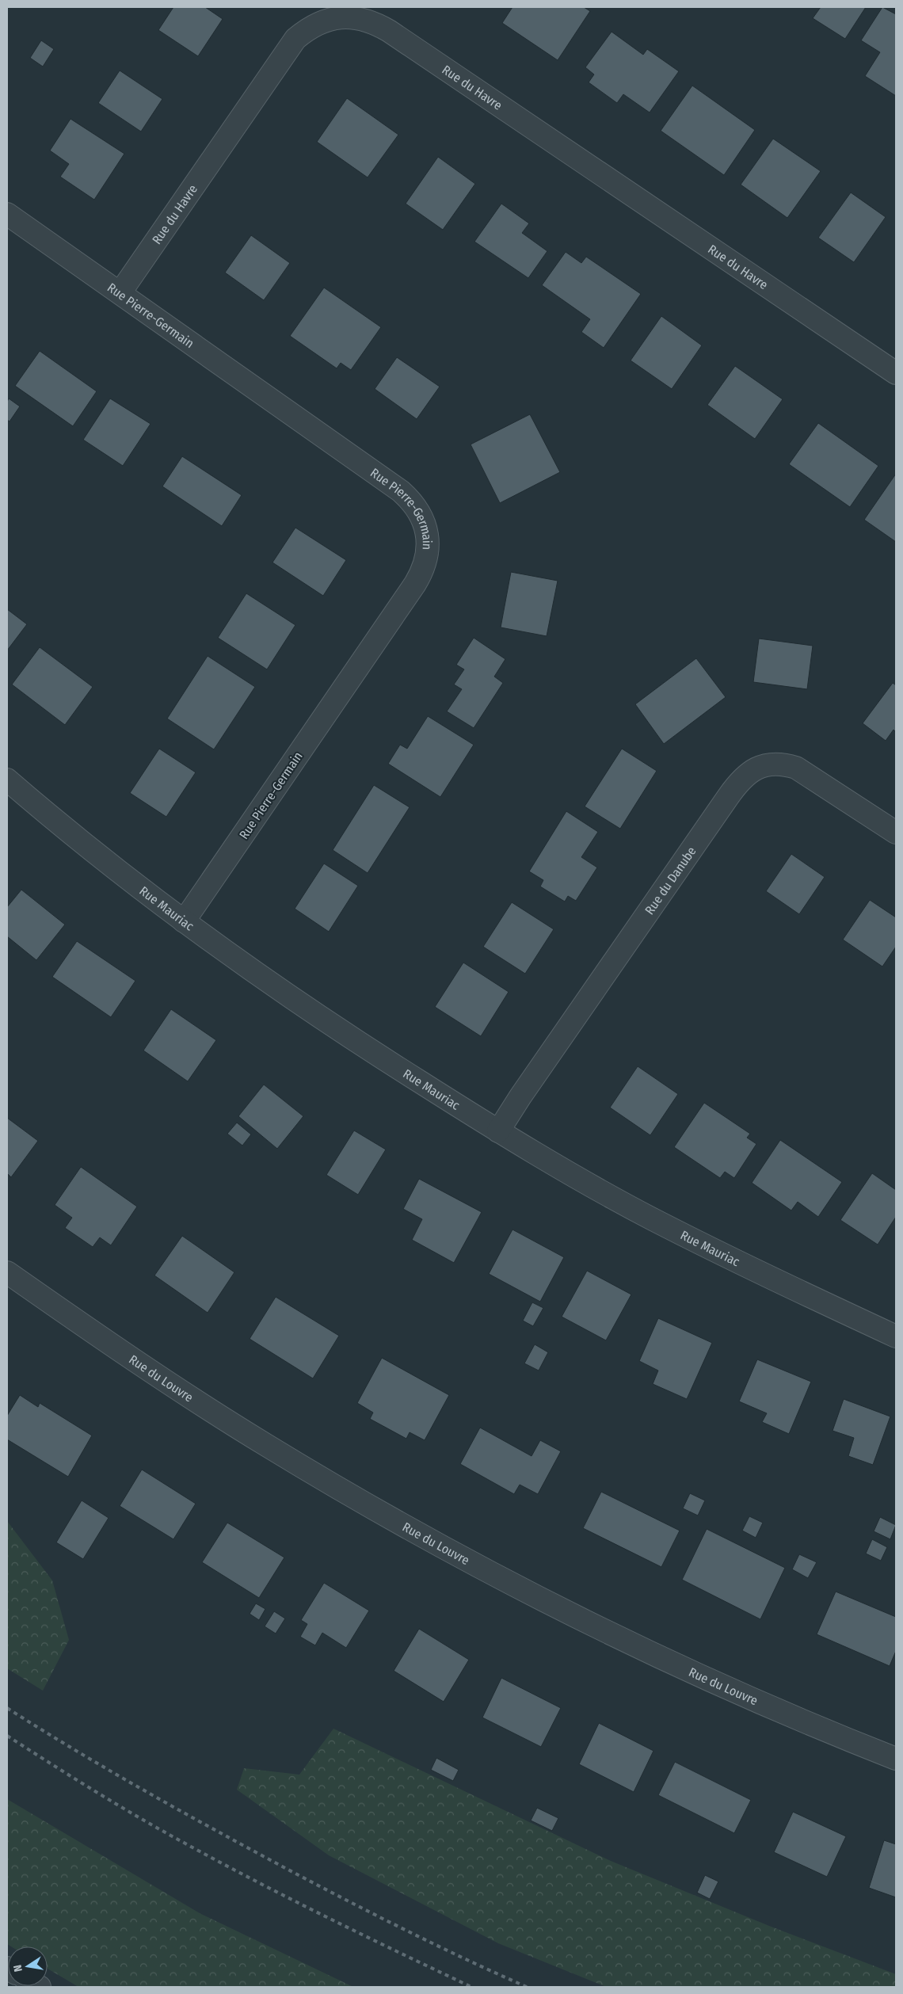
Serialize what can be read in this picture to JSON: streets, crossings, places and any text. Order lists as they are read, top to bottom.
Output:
{
  "streets": {
    "street": [
      "Rue du Havre",
      "Rue Pierre-Germain",
      "Rue du Danube",
      "Rue Mauriac",
      "Rue du Louvre"
    ]
  },
  "crossings": [
    ["Rue du Havre", "Rue Pierre-Germain"],
    ["Rue Pierre-Germain", "Rue Mauriac"],
    ["Rue du Danube", "Rue Mauriac"]
  ],
  "north": "left"
}
